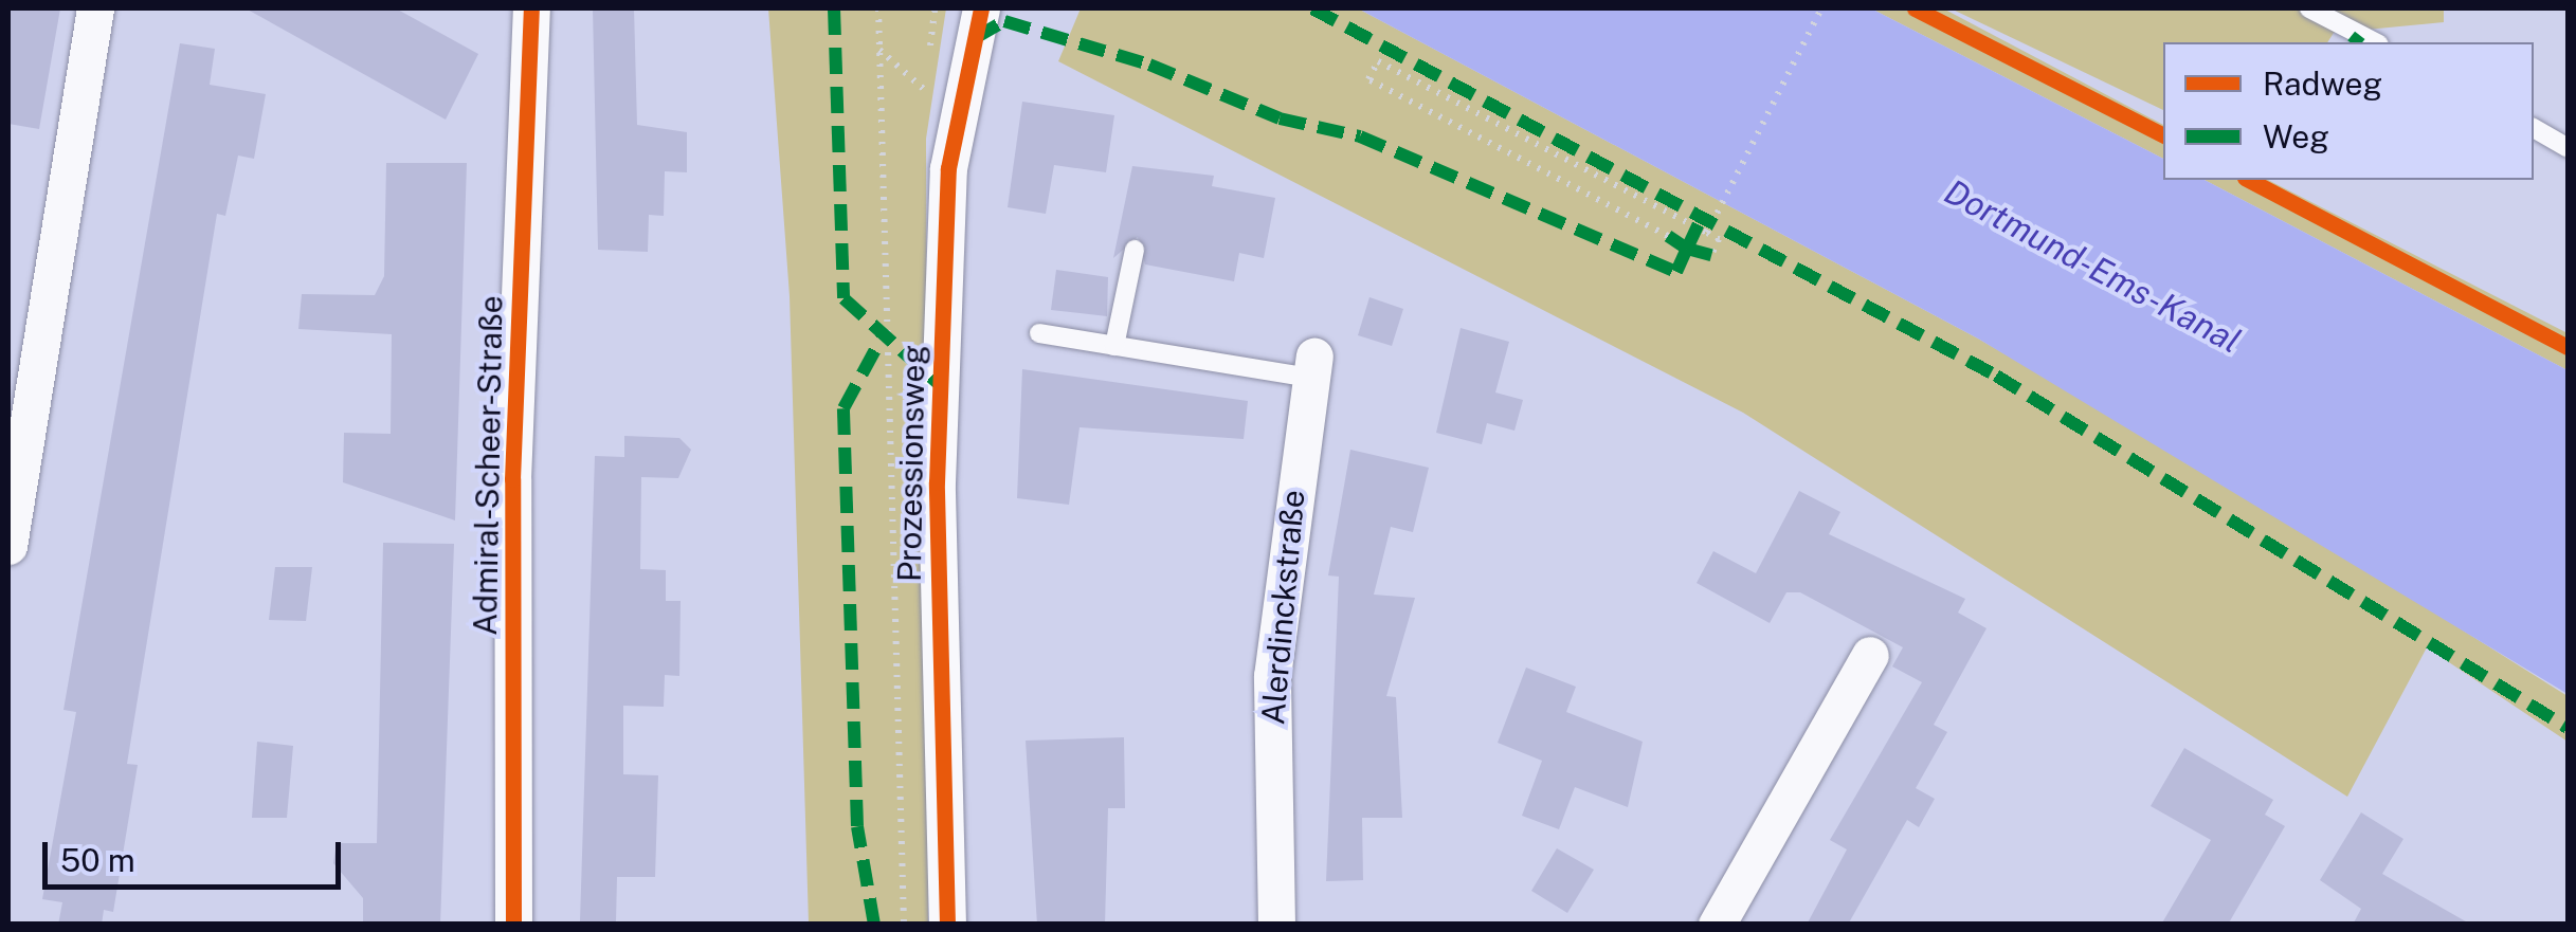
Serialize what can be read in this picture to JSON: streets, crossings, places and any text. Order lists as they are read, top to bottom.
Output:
{
  "streets": {
    "street": ["Prozessionsweg", "Admiral-Scheer-Straße", "Alerdinckstraße"]
  },
  "water": ["Dortmund-Ems-Kanal"],
  "legend": ["Radweg", "Weg"],
  "scale_bar": "50 m"
}
